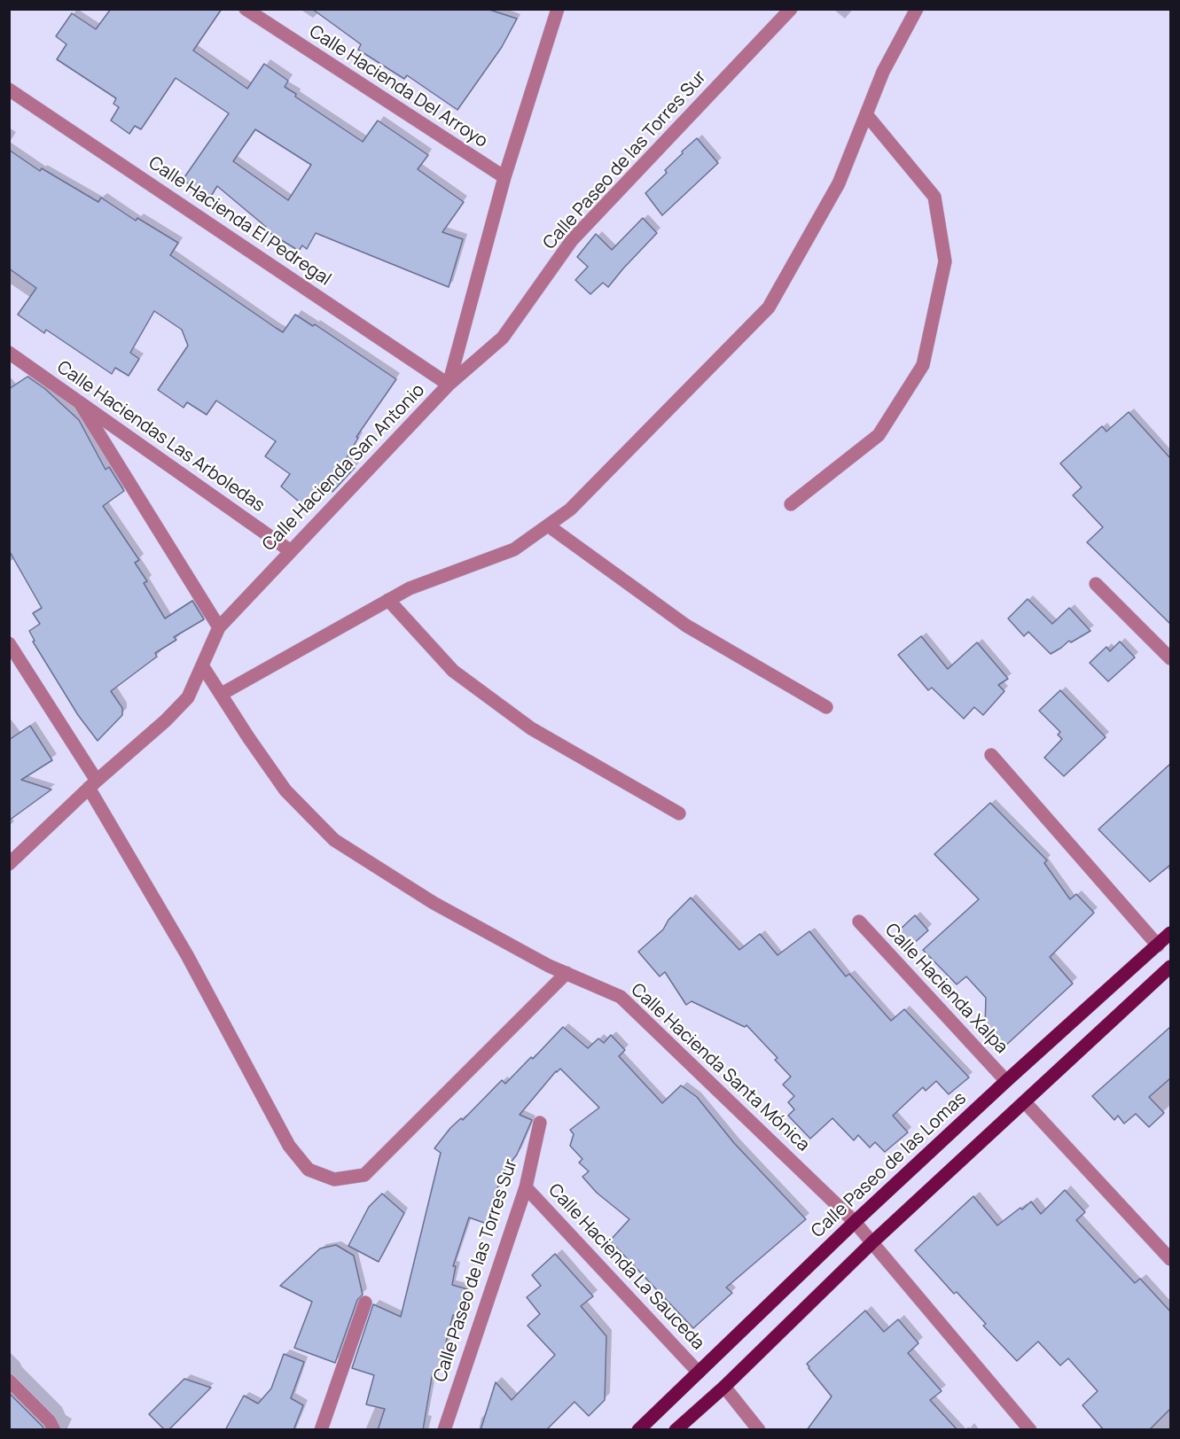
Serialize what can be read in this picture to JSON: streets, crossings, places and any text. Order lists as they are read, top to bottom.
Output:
{
  "streets": {
    "main road": ["Calle Paseo de las Lomas"],
    "street": [
      "Calle Hacienda Del Arroyo",
      "Calle Paseo de las Torres Sur",
      "Calle Hacienda El Pedregal",
      "Calle Haciendas Las Arboledas",
      "Calle Hacienda San Antonio",
      "Calle Hacienda Xalpa",
      "Calle Hacienda Santa Mónica",
      "Calle Hacienda La Sauceda"
    ]
  },
  "crossings": [
    ["Calle Hacienda Del Arroyo", "Calle Hacienda San Antonio"],
    ["Calle Paseo de las Torres Sur", "Calle Hacienda El Pedregal"],
    ["Calle Paseo de las Torres Sur", "Calle Hacienda San Antonio"],
    ["Calle Paseo de las Torres Sur", "Calle Hacienda La Sauceda"],
    ["Calle Hacienda El Pedregal", "Calle Hacienda San Antonio"],
    ["Calle Haciendas Las Arboledas", "Calle Hacienda San Antonio"],
    ["Calle Hacienda San Antonio", "Calle Hacienda Santa Mónica"],
    ["Calle Hacienda Xalpa", "Calle Paseo de las Lomas"],
    ["Calle Hacienda Santa Mónica", "Calle Paseo de las Lomas"],
    ["Calle Paseo de las Lomas", "Calle Hacienda La Sauceda"]
  ]
}
